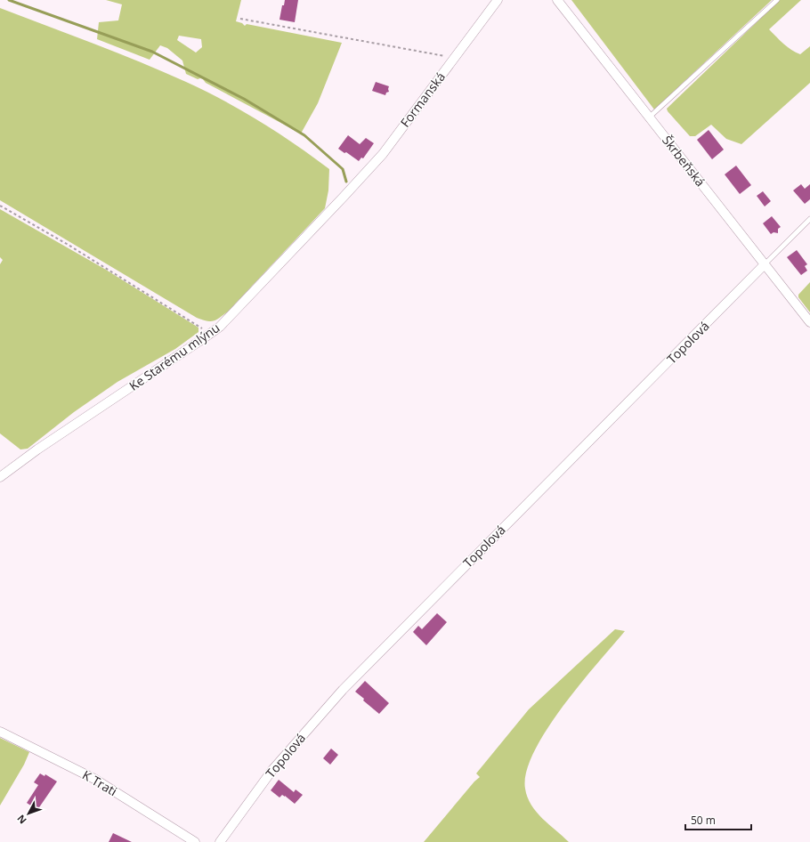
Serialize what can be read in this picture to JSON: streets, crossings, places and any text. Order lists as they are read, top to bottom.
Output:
{
  "streets": {
    "street": [
      "Formanská",
      "Škrbeňská",
      "Topolová",
      "Ke Starému mlýnu",
      "K Trati"
    ]
  },
  "crossings": [
    ["Formanská", "Ke Starému mlýnu"],
    ["Škrbeňská", "Topolová"]
  ],
  "scale_bar": "50 m",
  "north": "bottom left"
}
